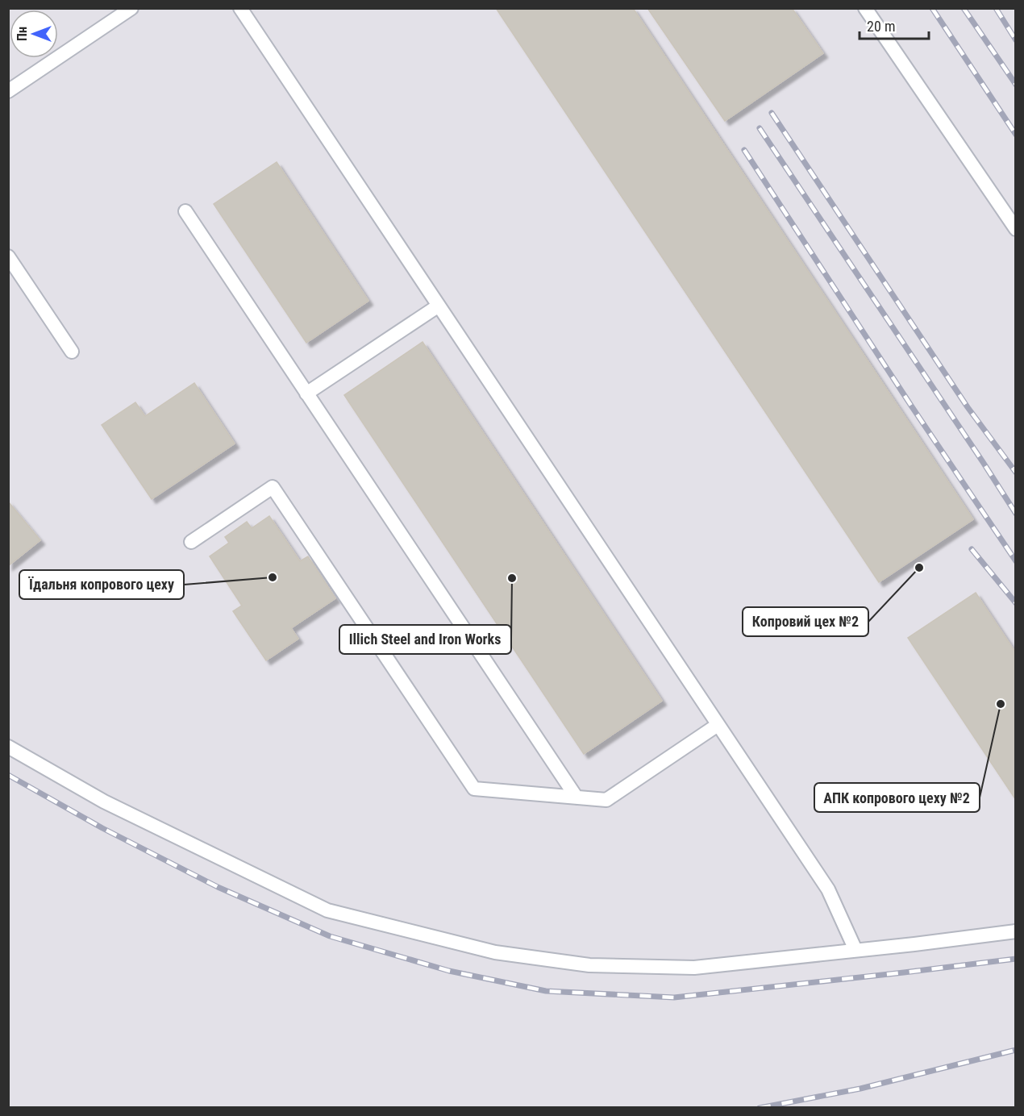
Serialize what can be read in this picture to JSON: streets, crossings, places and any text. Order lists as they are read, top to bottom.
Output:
{
  "places": [
    "Копровий цех №2",
    "Їдальня копрового цеху",
    "Illich Steel and Iron Works",
    "АПК копрового цеху №2"
  ],
  "scale_bar": "20 m",
  "north": "left"
}
